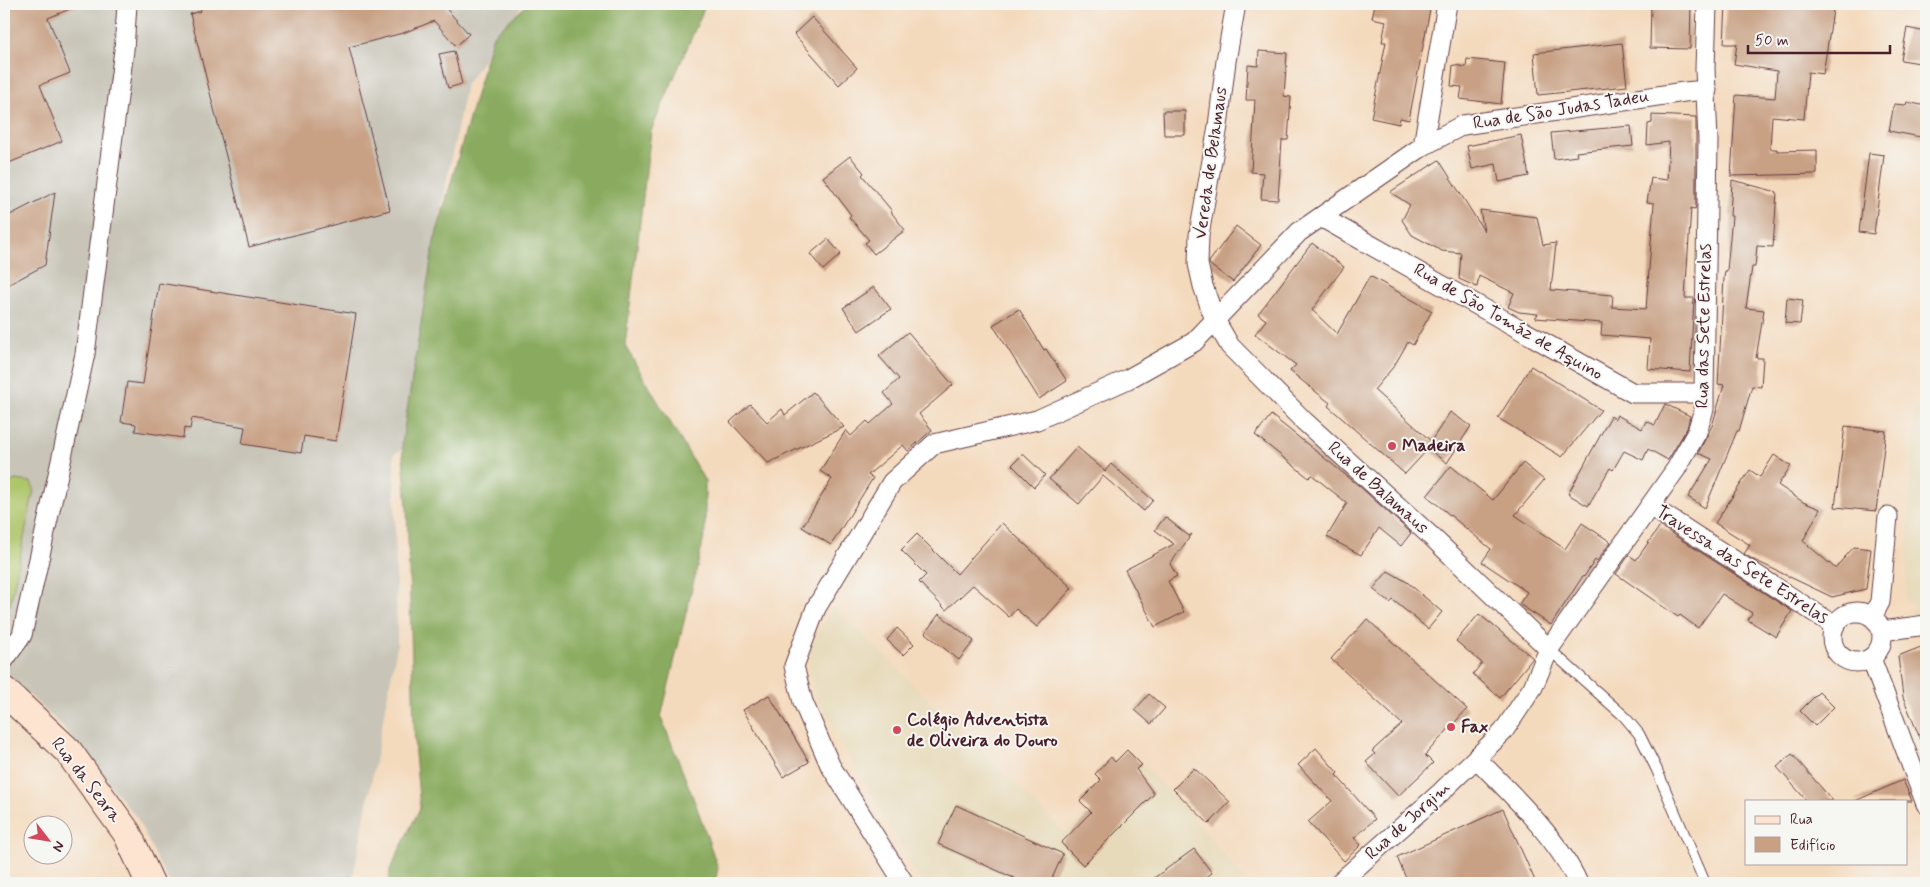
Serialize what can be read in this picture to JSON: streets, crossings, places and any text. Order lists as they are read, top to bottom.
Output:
{
  "streets": {
    "street": [
      "Rua de São Judas Tadeu",
      "Vereda de Belamaus",
      "Rua de São Tomáz de Aquino",
      "Rua das Sete Estrelas",
      "Rua de Balamaus",
      "Travessa das Sete Estrelas",
      "Rua da Seara",
      "Rua de Jorgim"
    ]
  },
  "crossings": [
    ["Rua de São Judas Tadeu", "Vereda de Belamaus"],
    ["Rua de São Judas Tadeu", "Rua de São Tomáz de Aquino"],
    ["Rua de São Judas Tadeu", "Rua das Sete Estrelas"],
    ["Rua de São Judas Tadeu", "Rua de Balamaus"],
    ["Vereda de Belamaus", "Rua de Balamaus"],
    ["Rua de São Tomáz de Aquino", "Rua das Sete Estrelas"],
    ["Rua das Sete Estrelas", "Rua de Balamaus"],
    ["Rua das Sete Estrelas", "Travessa das Sete Estrelas"],
    ["Rua das Sete Estrelas", "Rua de Jorgim"]
  ],
  "places": ["Madeira", "Fax", "Colégio Adventista de Oliveira do Douro"],
  "legend": ["Rua", "Edifício"],
  "scale_bar": "50 m",
  "north": "bottom right"
}
